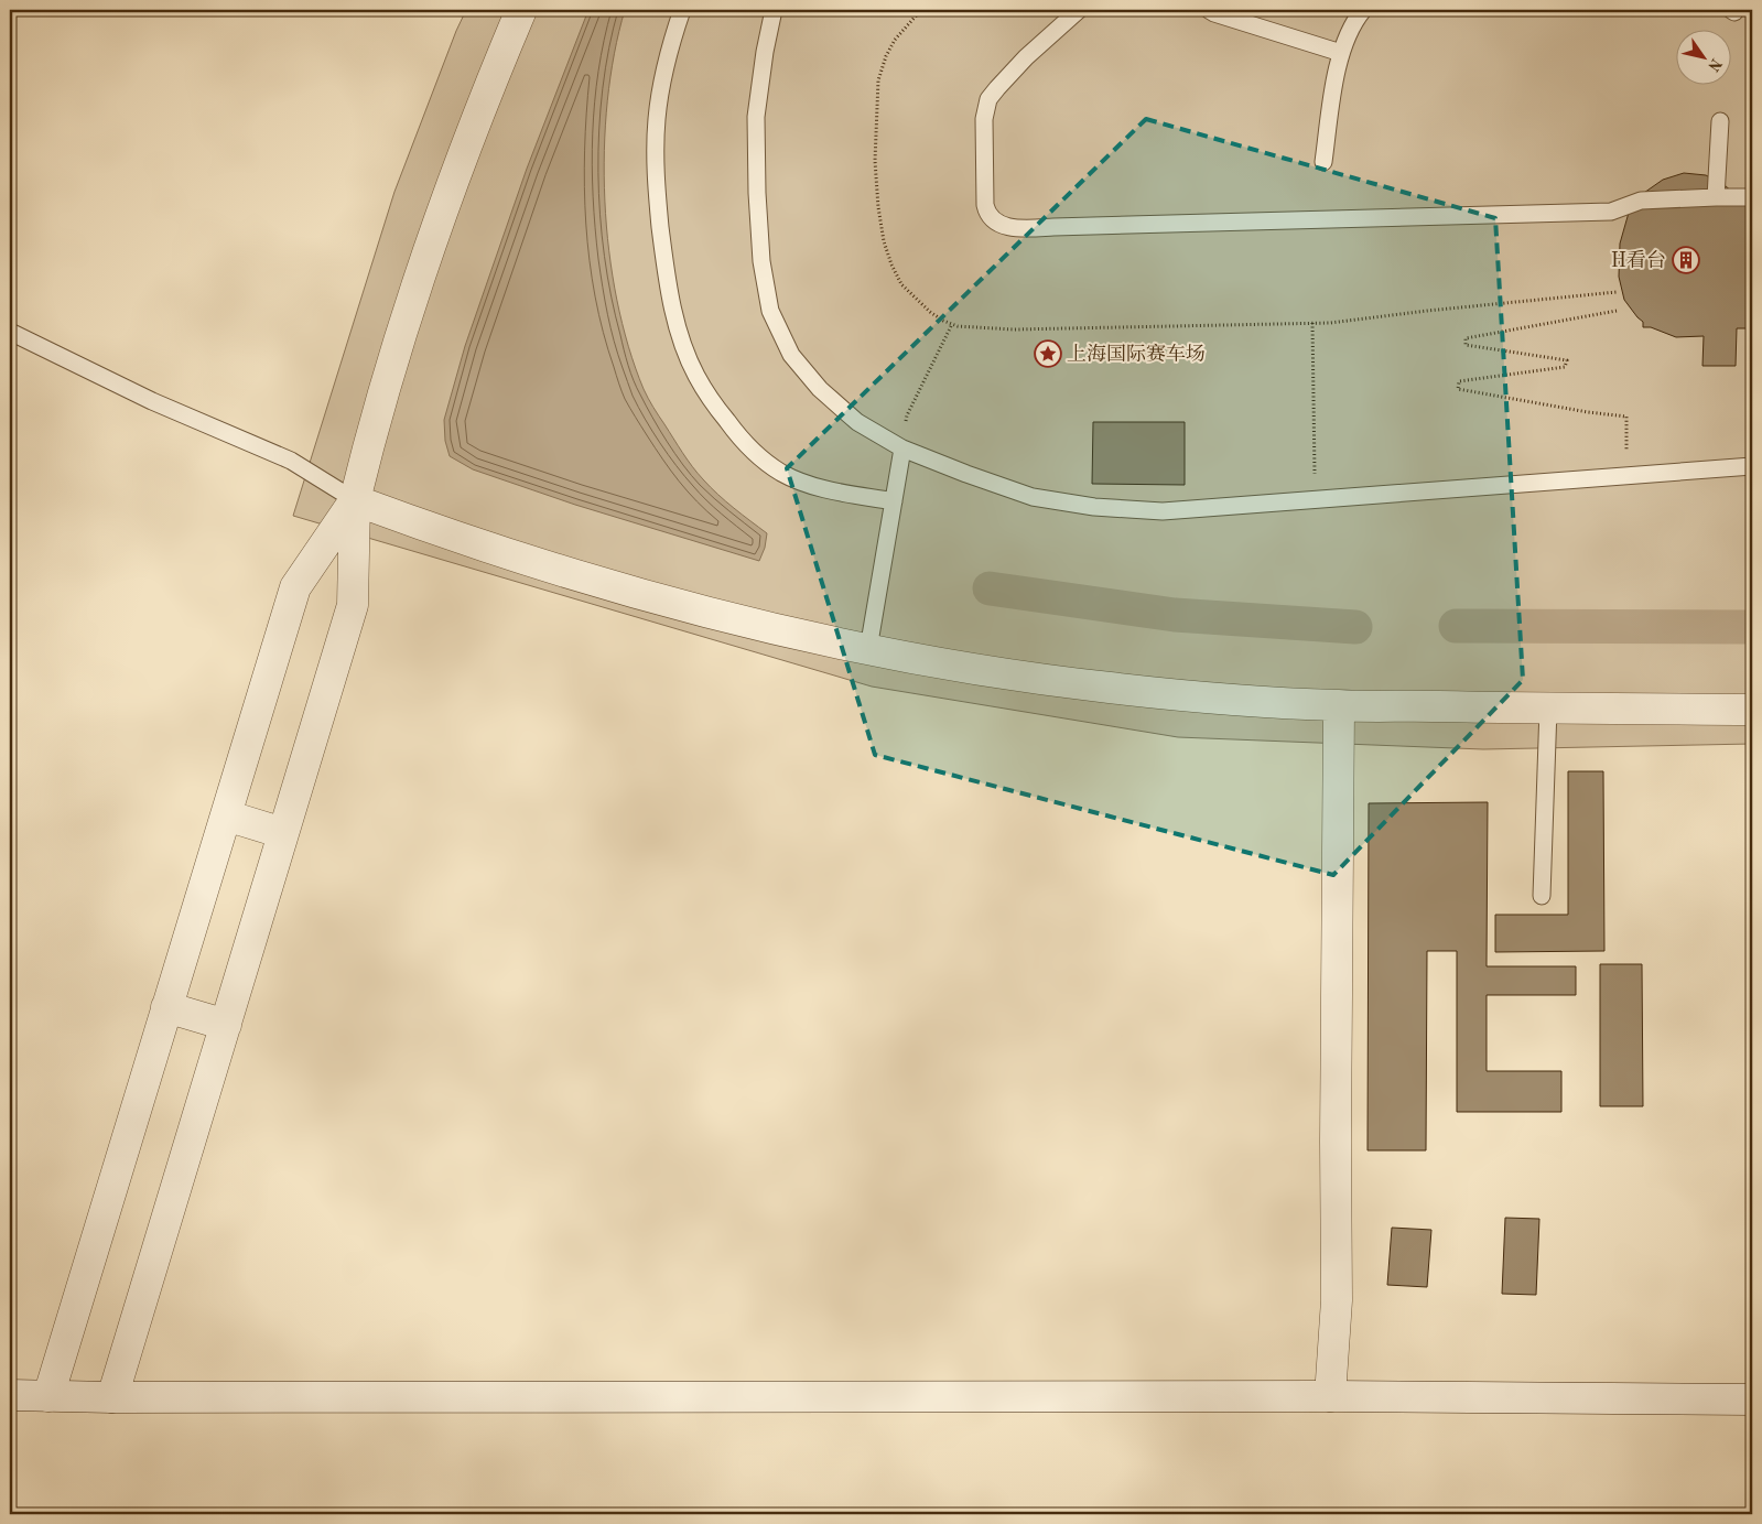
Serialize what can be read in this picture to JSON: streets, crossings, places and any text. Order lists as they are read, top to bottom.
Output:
{
  "places": {
    "building": ["H看台"],
    "place": ["上海国际赛车场"]
  },
  "north": "bottom right"
}
